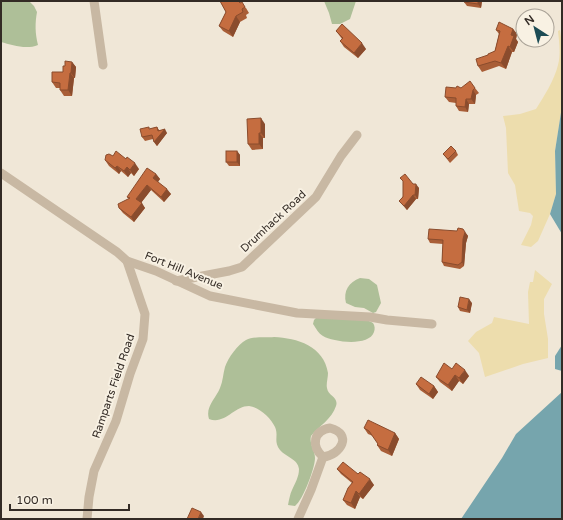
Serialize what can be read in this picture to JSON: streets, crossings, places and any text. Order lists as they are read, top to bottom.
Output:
{
  "streets": {
    "street": ["Drumhack Road", "Fort Hill Avenue", "Ramparts Field Road"]
  },
  "crossings": [
    ["Drumhack Road", "Fort Hill Avenue"],
    ["Fort Hill Avenue", "Ramparts Field Road"]
  ],
  "scale_bar": "100 m",
  "north": "top left"
}
